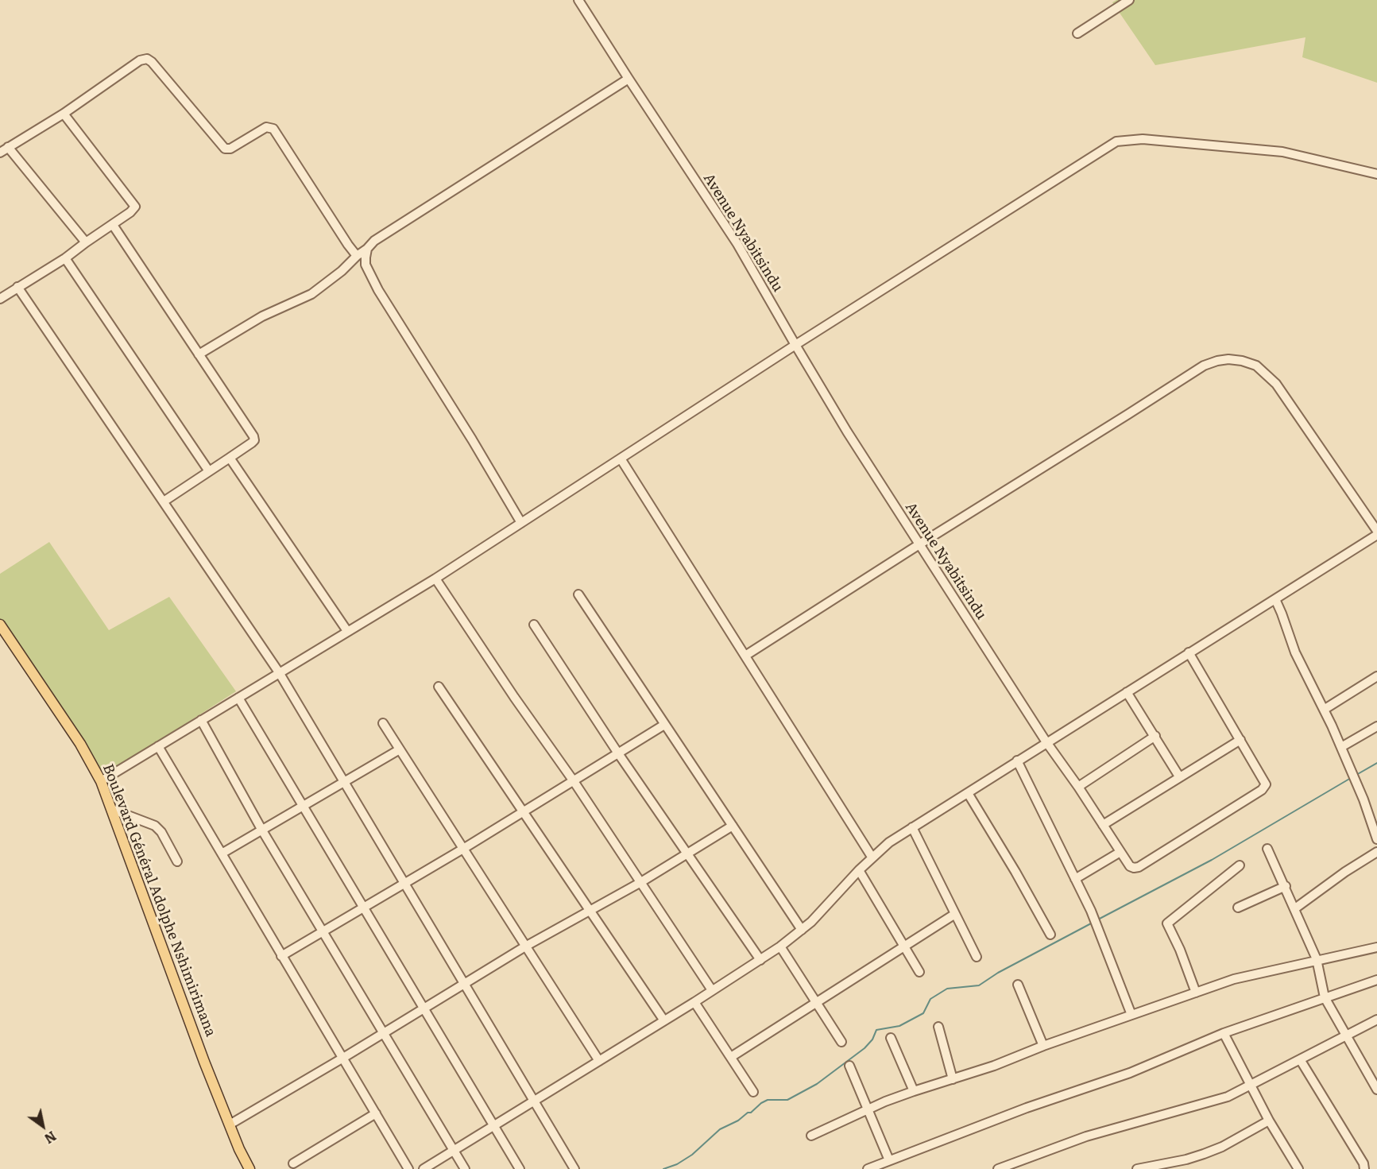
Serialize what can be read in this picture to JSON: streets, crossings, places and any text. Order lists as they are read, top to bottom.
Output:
{
  "streets": {
    "main road": ["Boulevard Général Adolphe Nshimirimana"],
    "street": ["Avenue Nyabitsindu"]
  },
  "north": "bottom right"
}
